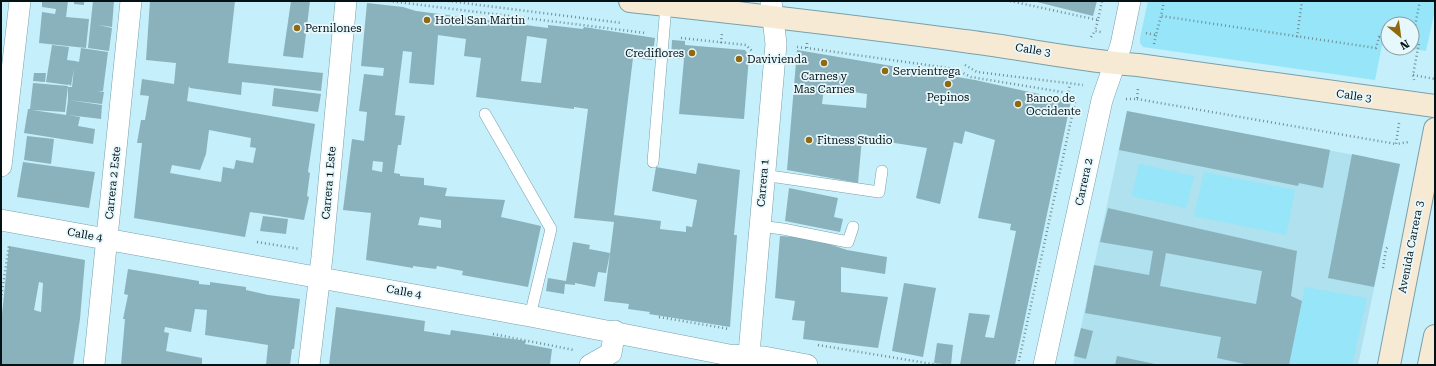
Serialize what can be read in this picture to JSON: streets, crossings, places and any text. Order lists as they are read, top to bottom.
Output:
{
  "streets": {
    "main road": ["Calle 3", "Avenida Carrera 3"],
    "street": [
      "Carrera 2",
      "Carrera 2 Este",
      "Carrera 1 Este",
      "Carrera 1",
      "Calle 4"
    ]
  },
  "crossings": [
    ["Calle 3", "Carrera 2"],
    ["Calle 3", "Carrera 1"],
    ["Carrera 2 Este", "Calle 4"],
    ["Carrera 1 Este", "Calle 4"],
    ["Carrera 1", "Calle 4"]
  ],
  "places": [
    "Hotel San Martin",
    "Pernilones",
    "Crediflores",
    "Davivienda",
    "Carnes y Mas Carnes",
    "Servientrega",
    "Pepinos",
    "Banco de Occidente",
    "Fitness Studio"
  ],
  "north": "bottom right"
}
